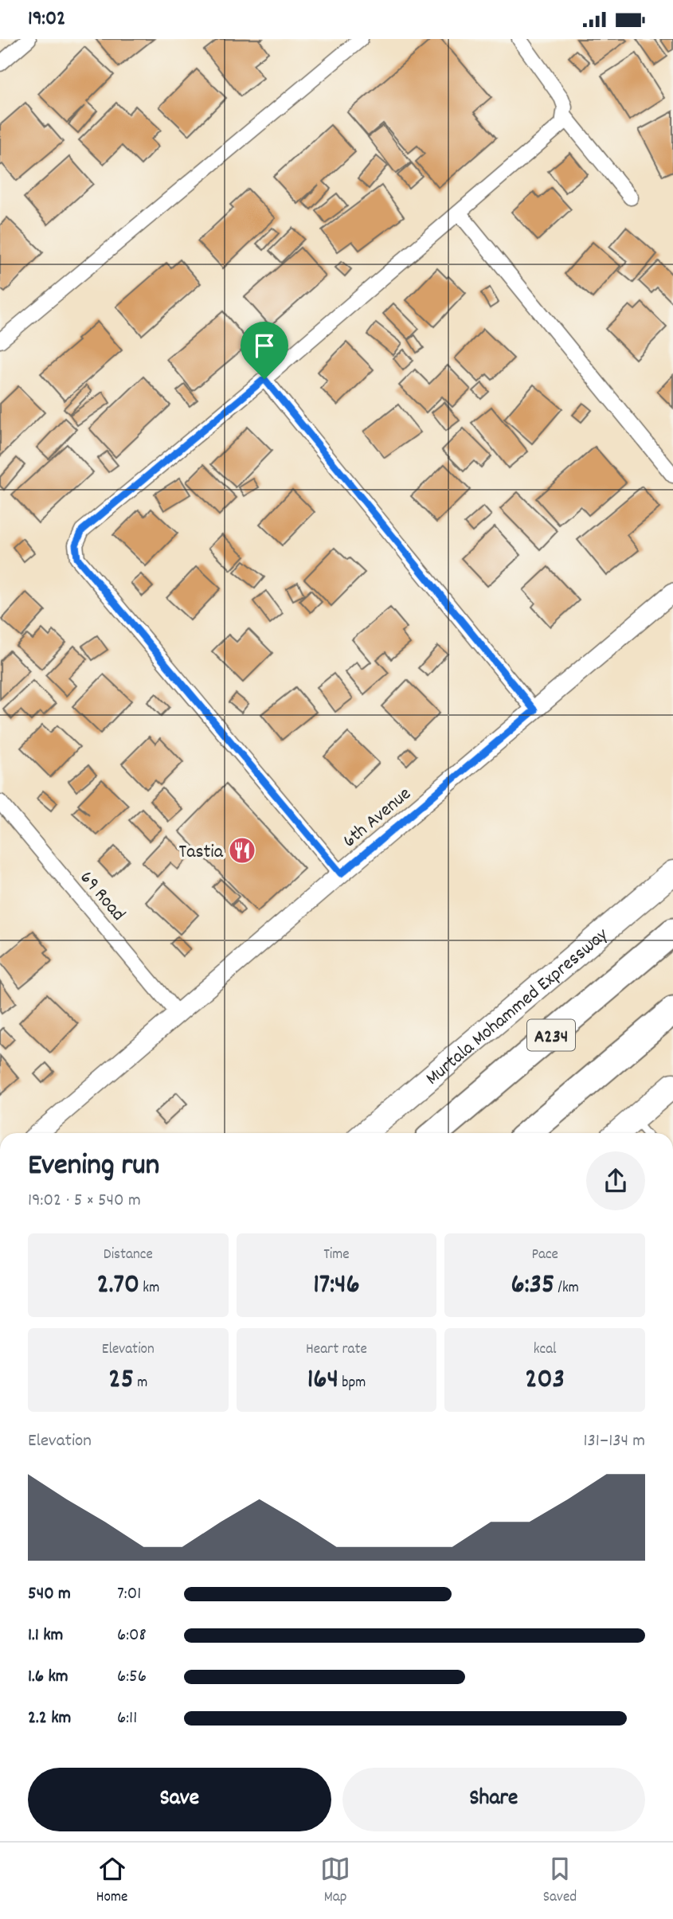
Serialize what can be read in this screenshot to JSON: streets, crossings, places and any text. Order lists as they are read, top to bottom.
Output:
{
  "streets": {
    "highway": ["Murtala Mohammed Expressway", "A234"],
    "street": ["6th Avenue", "69 Road"]
  },
  "crossings": [
    ["6th Avenue", "69 Road"]
  ],
  "places": {
    "restaurant": ["Tastia"]
  },
  "page": {
    "status": "19:02",
    "heading": ["Evening run", "19:02 · 5 × 540 m"],
    "stats": [
      ["Distance", "2.70 km"],
      ["Time", "17:46"],
      ["Pace", "6:35 /km"],
      ["Elevation", "25 m"],
      ["Heart rate", "164 bpm"],
      ["kcal", "203"]
    ],
    "chart": ["Elevation", "131–134 m"],
    "list": [
      {
        "name": "540 m",
        "note": "7:01"
      },
      {
        "name": "1.1 km",
        "note": "6:08"
      },
      {
        "name": "1.6 km",
        "note": "6:56"
      },
      {
        "name": "2.2 km",
        "note": "6:11"
      }
    ],
    "buttons": ["Save", "Share"],
    "tabs": ["Home", "Map", "Saved"]
  }
}
